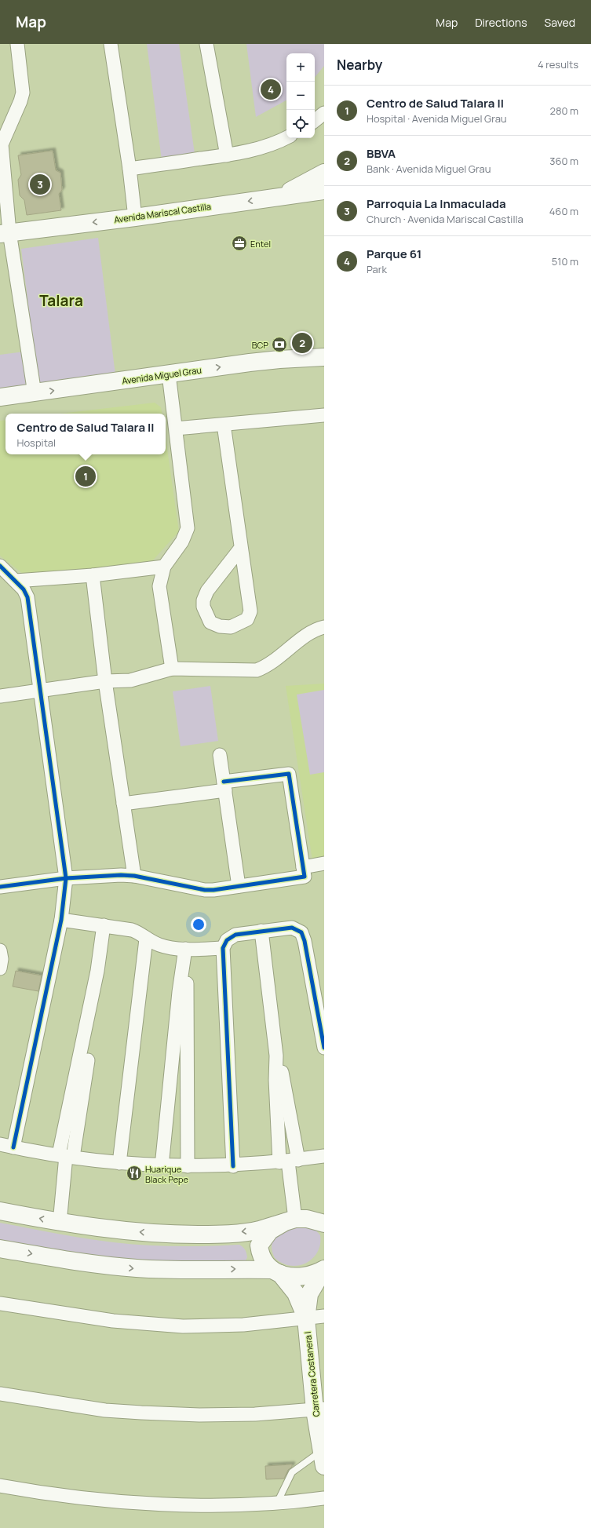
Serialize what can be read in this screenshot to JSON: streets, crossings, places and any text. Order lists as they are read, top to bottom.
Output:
{
  "streets": {
    "main road": ["Avenida Mariscal Castilla", "Avenida Miguel Grau", "Carretera Costanera I"]
  },
  "one_way": ["Avenida Mariscal Castilla", "Avenida Miguel Grau"],
  "districts": ["Talara"],
  "places": {
    "office": ["Entel"],
    "bank": ["BCP"],
    "restaurant": ["Huarique Black Pepe"]
  },
  "page": {
    "header": "Map",
    "nav": ["Map", "Directions", "Saved"],
    "heading": ["Nearby", "4 results"],
    "map_buttons": ["+", "−"],
    "pins": [
      "4",
      "3",
      "2",
      "1"
    ],
    "list": [
      {
        "mark": "1",
        "name": "Centro de Salud Talara II",
        "note": "Hospital · Avenida Miguel Grau",
        "value": "280 m"
      },
      {
        "mark": "2",
        "name": "BBVA",
        "note": "Bank · Avenida Miguel Grau",
        "value": "360 m"
      },
      {
        "mark": "3",
        "name": "Parroquia La Inmaculada",
        "note": "Church · Avenida Mariscal Castilla",
        "value": "460 m"
      },
      {
        "mark": "4",
        "name": "Parque 61",
        "note": "Park",
        "value": "510 m"
      }
    ],
    "popup": ["Centro de Salud Talara II", "Hospital"]
  }
}
